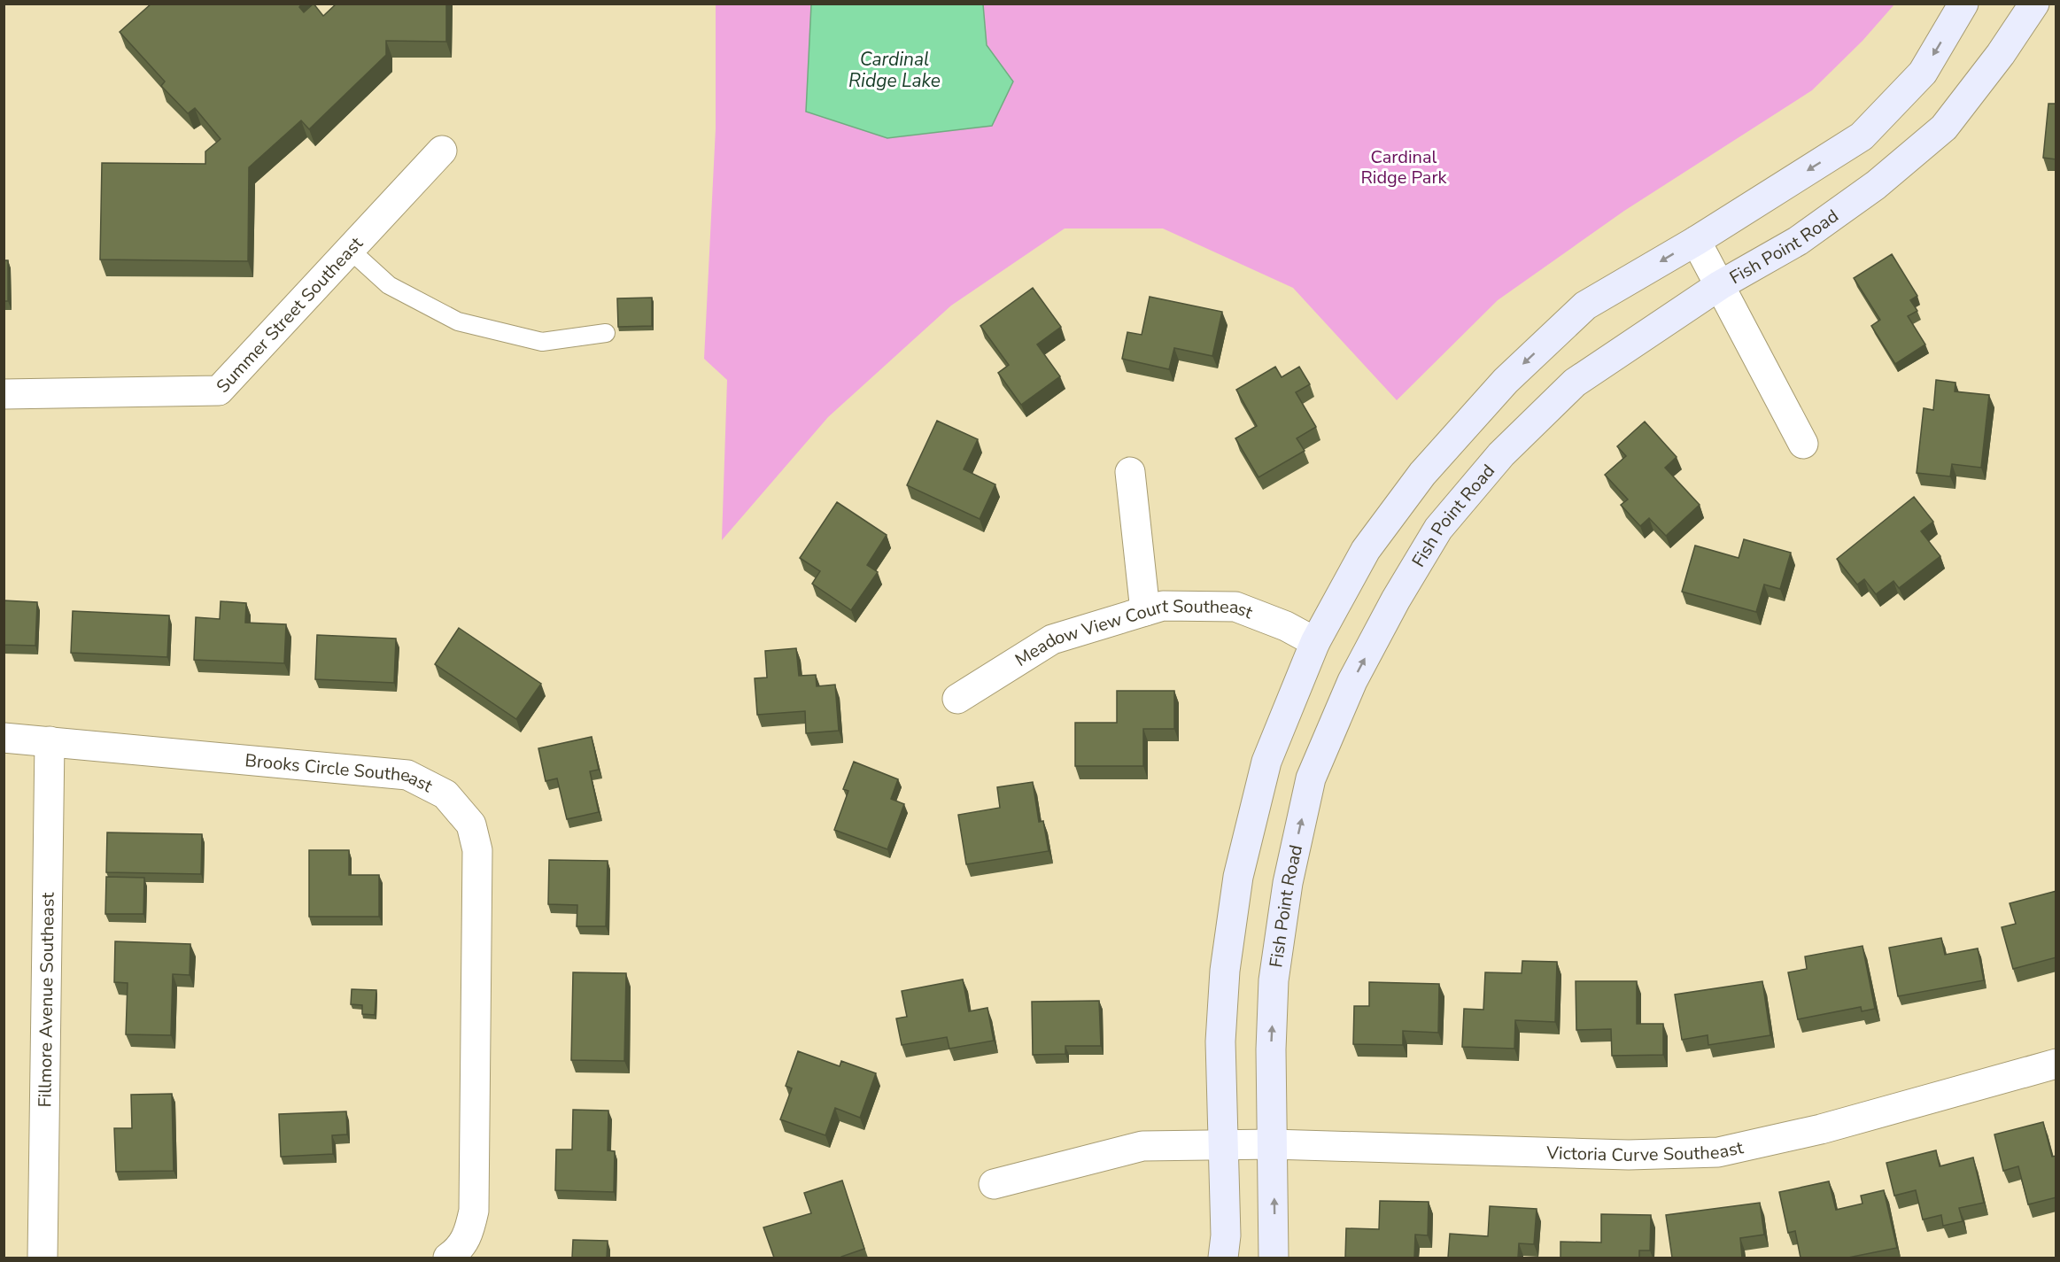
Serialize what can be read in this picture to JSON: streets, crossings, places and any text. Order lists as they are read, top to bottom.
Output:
{
  "streets": {
    "street": [
      "Fish Point Road",
      "Summer Street Southeast",
      "Meadow View Court Southeast",
      "Brooks Circle Southeast",
      "Fillmore Avenue Southeast",
      "Victoria Curve Southeast"
    ]
  },
  "crossings": [
    ["Fish Point Road", "Victoria Curve Southeast"],
    ["Brooks Circle Southeast", "Fillmore Avenue Southeast"]
  ],
  "water": ["Cardinal Ridge Lake"],
  "parks": ["Cardinal Ridge Park"]
}
